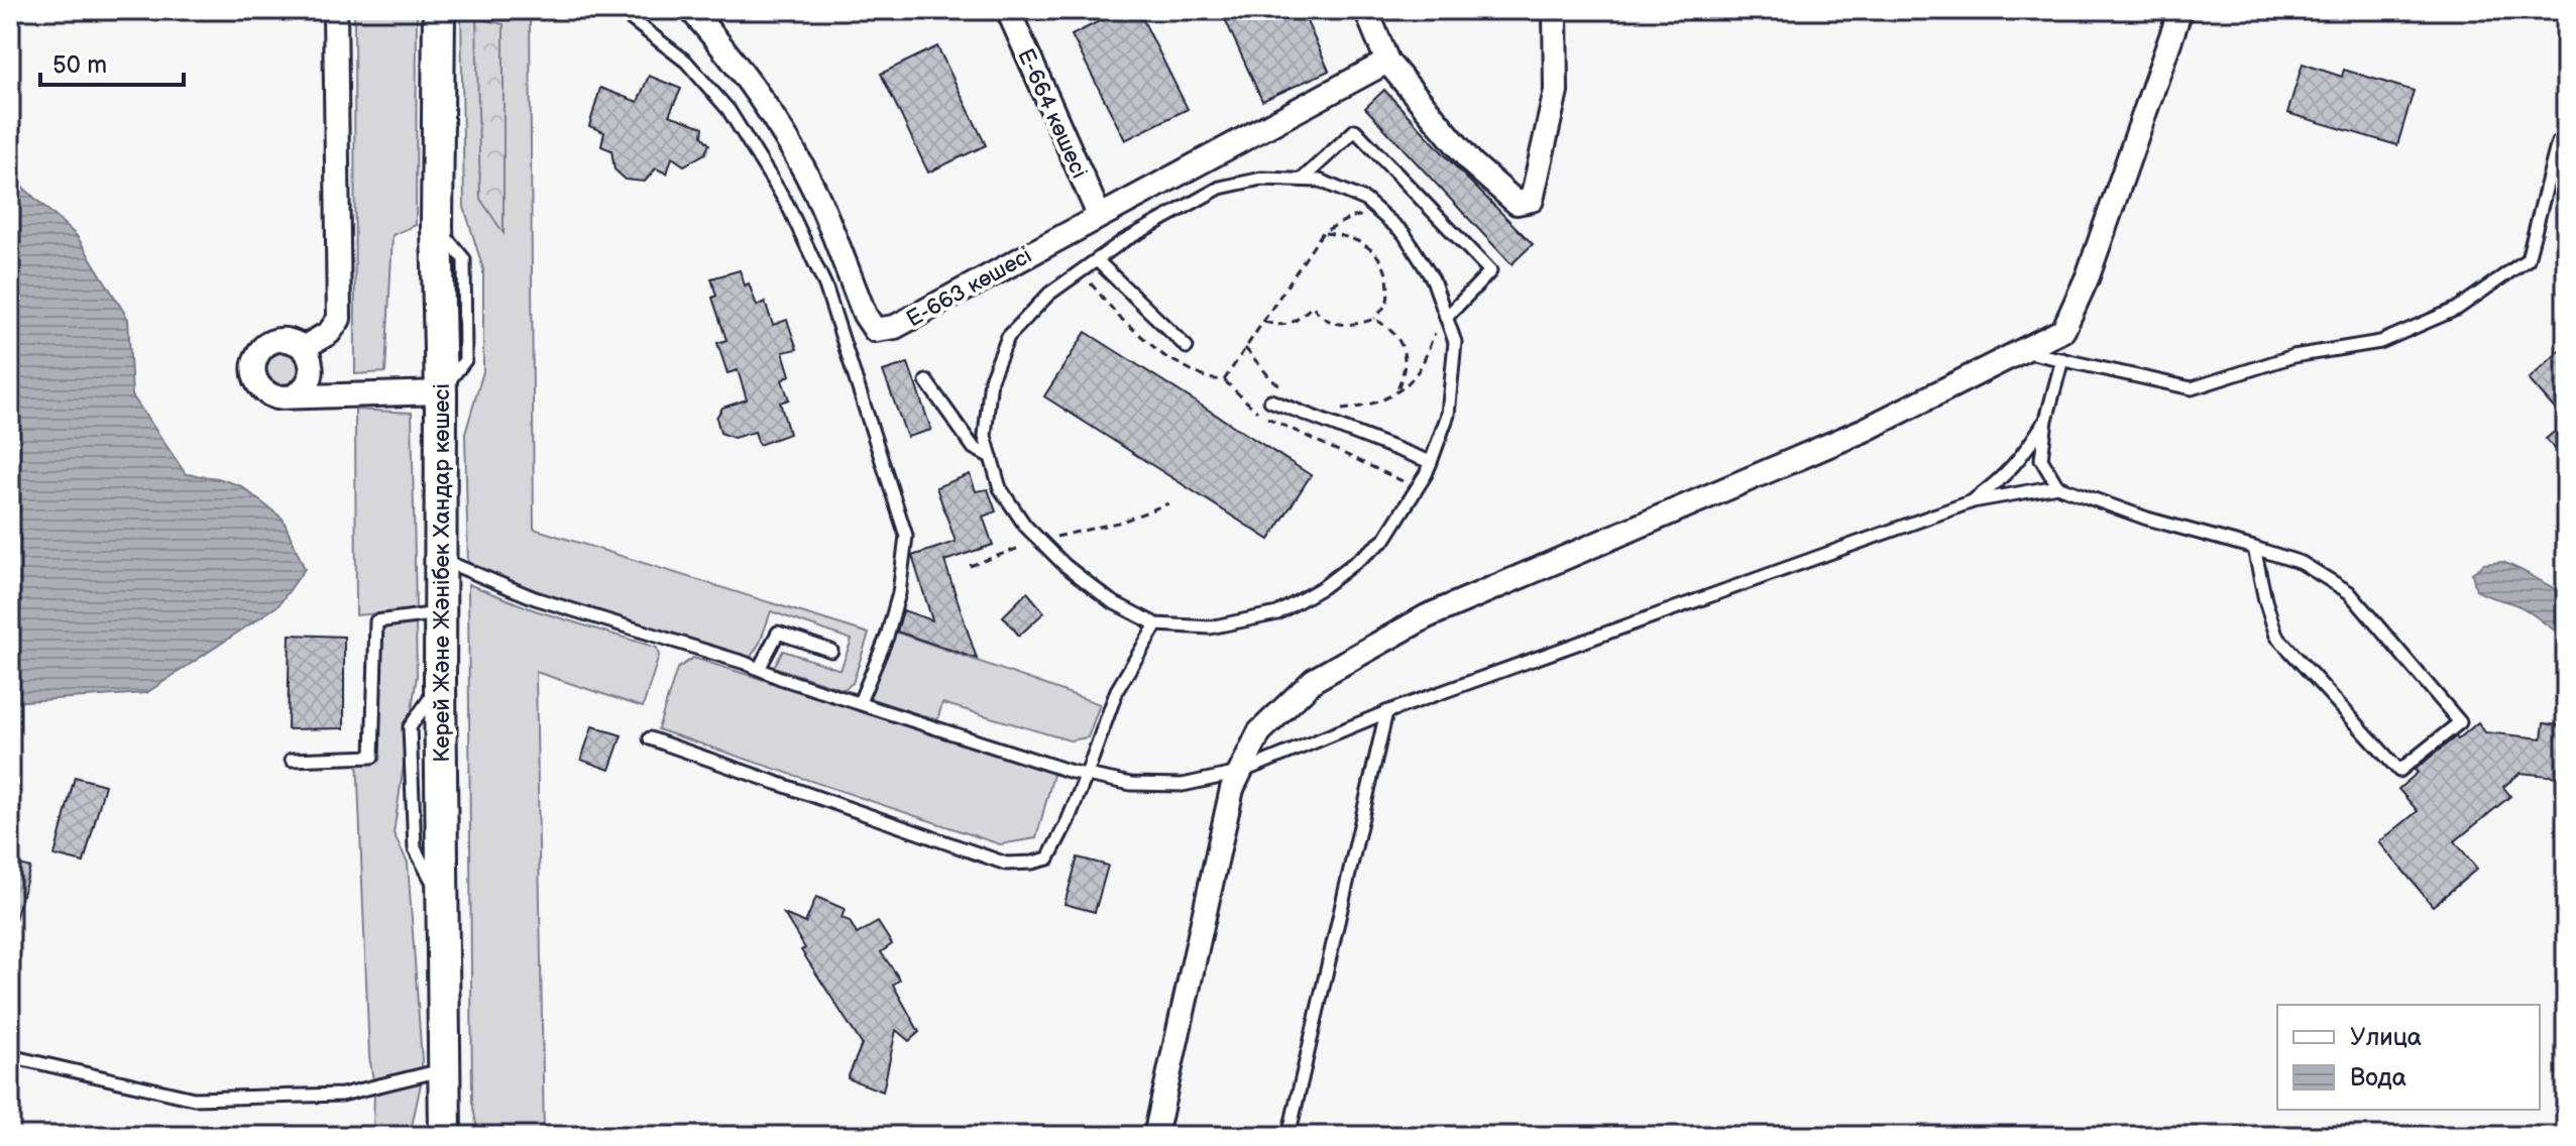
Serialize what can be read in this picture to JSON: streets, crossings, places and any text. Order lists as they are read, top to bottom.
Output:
{
  "streets": {
    "main road": ["Керей Және Жәнібек Хандар көшесі"],
    "street": ["Е-664 көшесі", "Е-663 көшесі"]
  },
  "crossings": [
    ["Е-664 көшесі", "Е-663 көшесі"]
  ],
  "legend": ["Улица", "Вода"],
  "scale_bar": "50 m"
}
